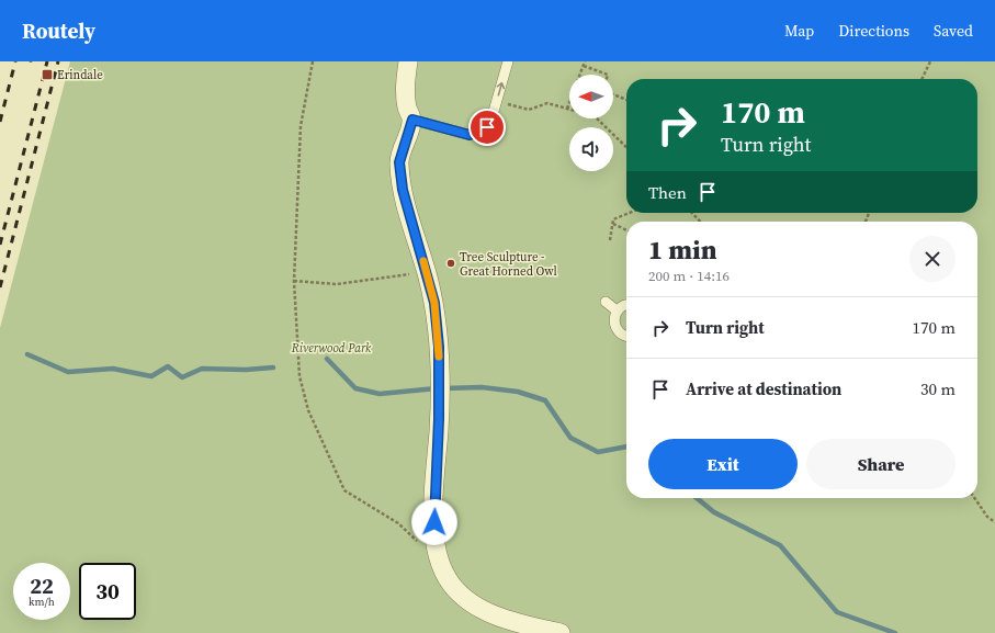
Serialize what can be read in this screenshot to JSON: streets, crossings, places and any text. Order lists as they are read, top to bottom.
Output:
{
  "parks": ["Riverwood Park"],
  "places": {
    "transit": ["Erindale"],
    "other": ["Tree Sculpture - Great Horned Owl"]
  },
  "north": "left",
  "page": {
    "header": "Routely",
    "nav": ["Map", "Directions", "Saved"],
    "turn": ["170 m", "Turn right"],
    "then": "Then",
    "heading": ["1 min", "200 m · 14:16"],
    "list": [
      {
        "name": "Turn right",
        "value": "170 m"
      },
      {
        "name": "Arrive at destination",
        "value": "30 m"
      }
    ],
    "buttons": ["Exit", "Share"],
    "speed": "22 km/h",
    "limit": "30"
  }
}
